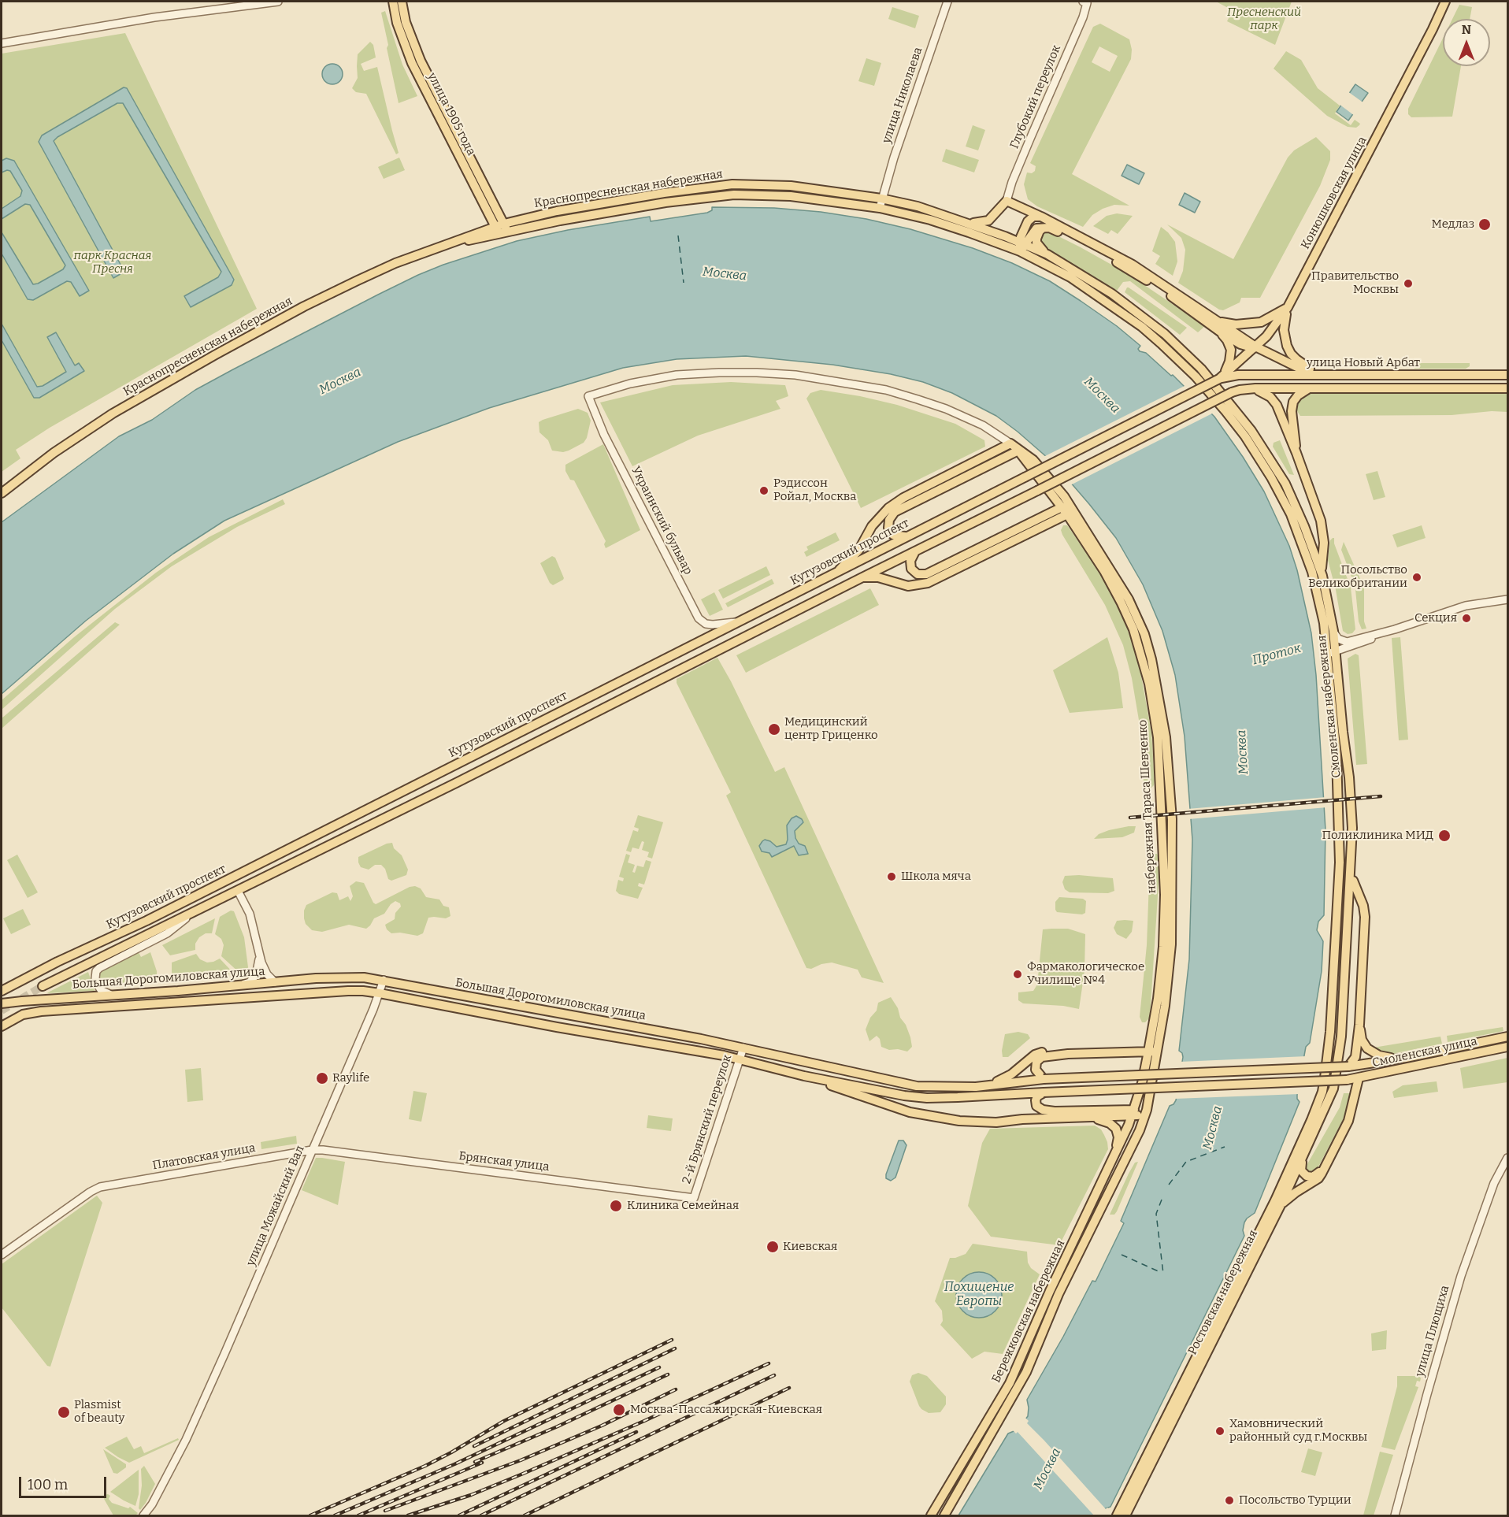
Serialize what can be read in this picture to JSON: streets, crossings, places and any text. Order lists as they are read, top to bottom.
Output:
{
  "streets": {
    "main road": [
      "улица 1905 года",
      "Краснопресненская набережная",
      "Конюшковская улица",
      "улица Новый Арбат",
      "Кутузовский проспект",
      "Смоленская набережная",
      "набережная Тараса Шевченко",
      "Большая Дорогомиловская улица",
      "Смоленская улица",
      "Ростовская набережная",
      "Бережковская набережная"
    ],
    "street": [
      "улица Николаева",
      "Глубокий переулок",
      "Украинский бульвар",
      "2-й Брянский переулок",
      "Платовская улица",
      "Брянская улица",
      "улица Можайский Вал",
      "улица Плющиха"
    ]
  },
  "crossings": [
    ["улица Николаева", "Краснопресненская набережная"],
    ["улица 1905 года", "Краснопресненская набережная"],
    ["Краснопресненская набережная", "Смоленская набережная"],
    ["Конюшковская улица", "улица Новый Арбат"],
    ["Конюшковская улица", "Кутузовский проспект"],
    ["улица Новый Арбат", "Кутузовский проспект"],
    ["Украинский бульвар", "Кутузовский проспект"],
    ["Украинский бульвар", "набережная Тараса Шевченко"],
    ["Смоленская набережная", "Ростовская набережная"],
    ["набережная Тараса Шевченко", "Бережковская набережная"],
    ["Большая Дорогомиловская улица", "Смоленская улица"],
    ["Большая Дорогомиловская улица", "2-й Брянский переулок"],
    ["Большая Дорогомиловская улица", "улица Можайский Вал"],
    ["2-й Брянский переулок", "Брянская улица"],
    ["Платовская улица", "Брянская улица"],
    ["Платовская улица", "улица Можайский Вал"],
    ["Брянская улица", "улица Можайский Вал"]
  ],
  "water": ["Москва", "Проток", "Похищение Европы"],
  "parks": ["Пресненский парк", "парк Красная Пресня"],
  "places": [
    "Медлаз",
    "Правительство Москвы",
    "Рэдиссон Ройал, Москва",
    "Посольство Великобритании",
    "Секция",
    "Медицинский центр Гриценко",
    "Поликлиника МИД",
    "Школа мяча",
    "Фармакологическое Училище №4",
    "Raylife",
    "Клиника Семейная",
    "Киевская",
    "Москва-Пассажирская-Киевская",
    "Plasmist of beauty",
    "Хамовнический районный суд г.Москвы",
    "Посольство Турции"
  ],
  "scale_bar": "100 m",
  "north": "top"
}
